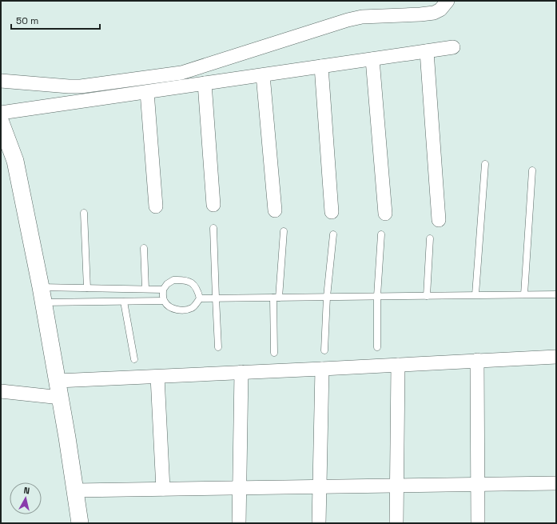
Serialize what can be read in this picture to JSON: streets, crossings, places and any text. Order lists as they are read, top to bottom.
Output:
{
  "scale_bar": "50 m",
  "north": "top"
}
